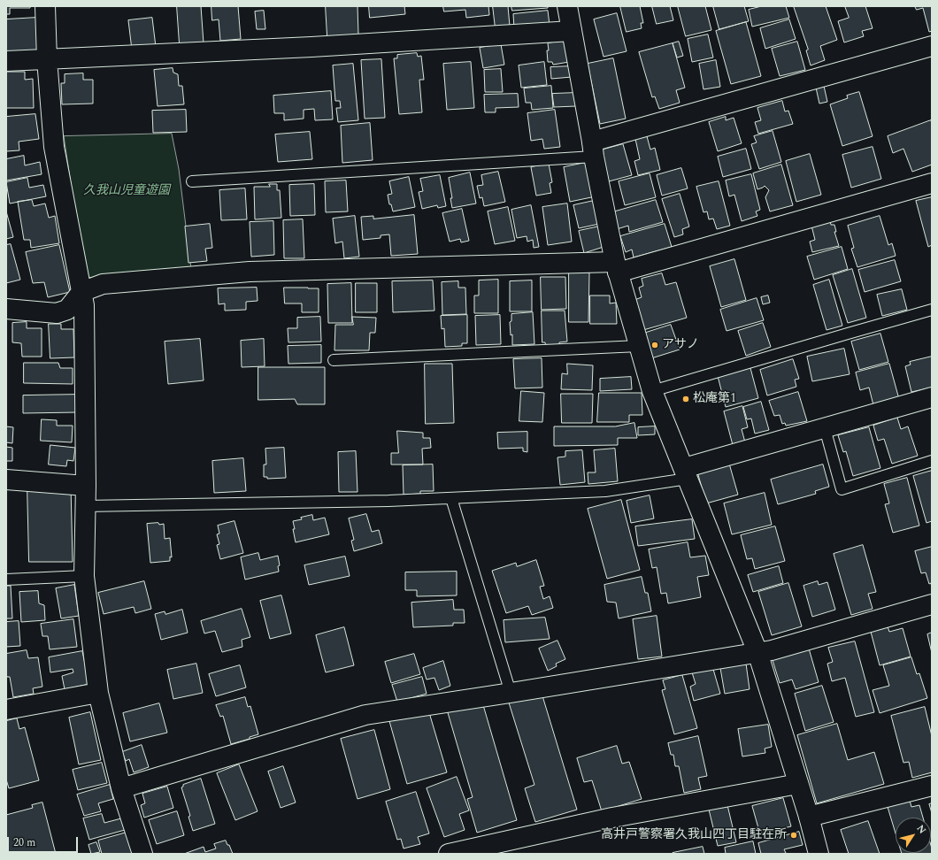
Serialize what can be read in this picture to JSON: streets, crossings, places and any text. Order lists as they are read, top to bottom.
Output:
{
  "parks": ["久我山児童遊園"],
  "places": ["アサノ", "松庵第1", "高井戸警察署久我山四丁目駐在所"],
  "scale_bar": "20 m",
  "north": "top right"
}
